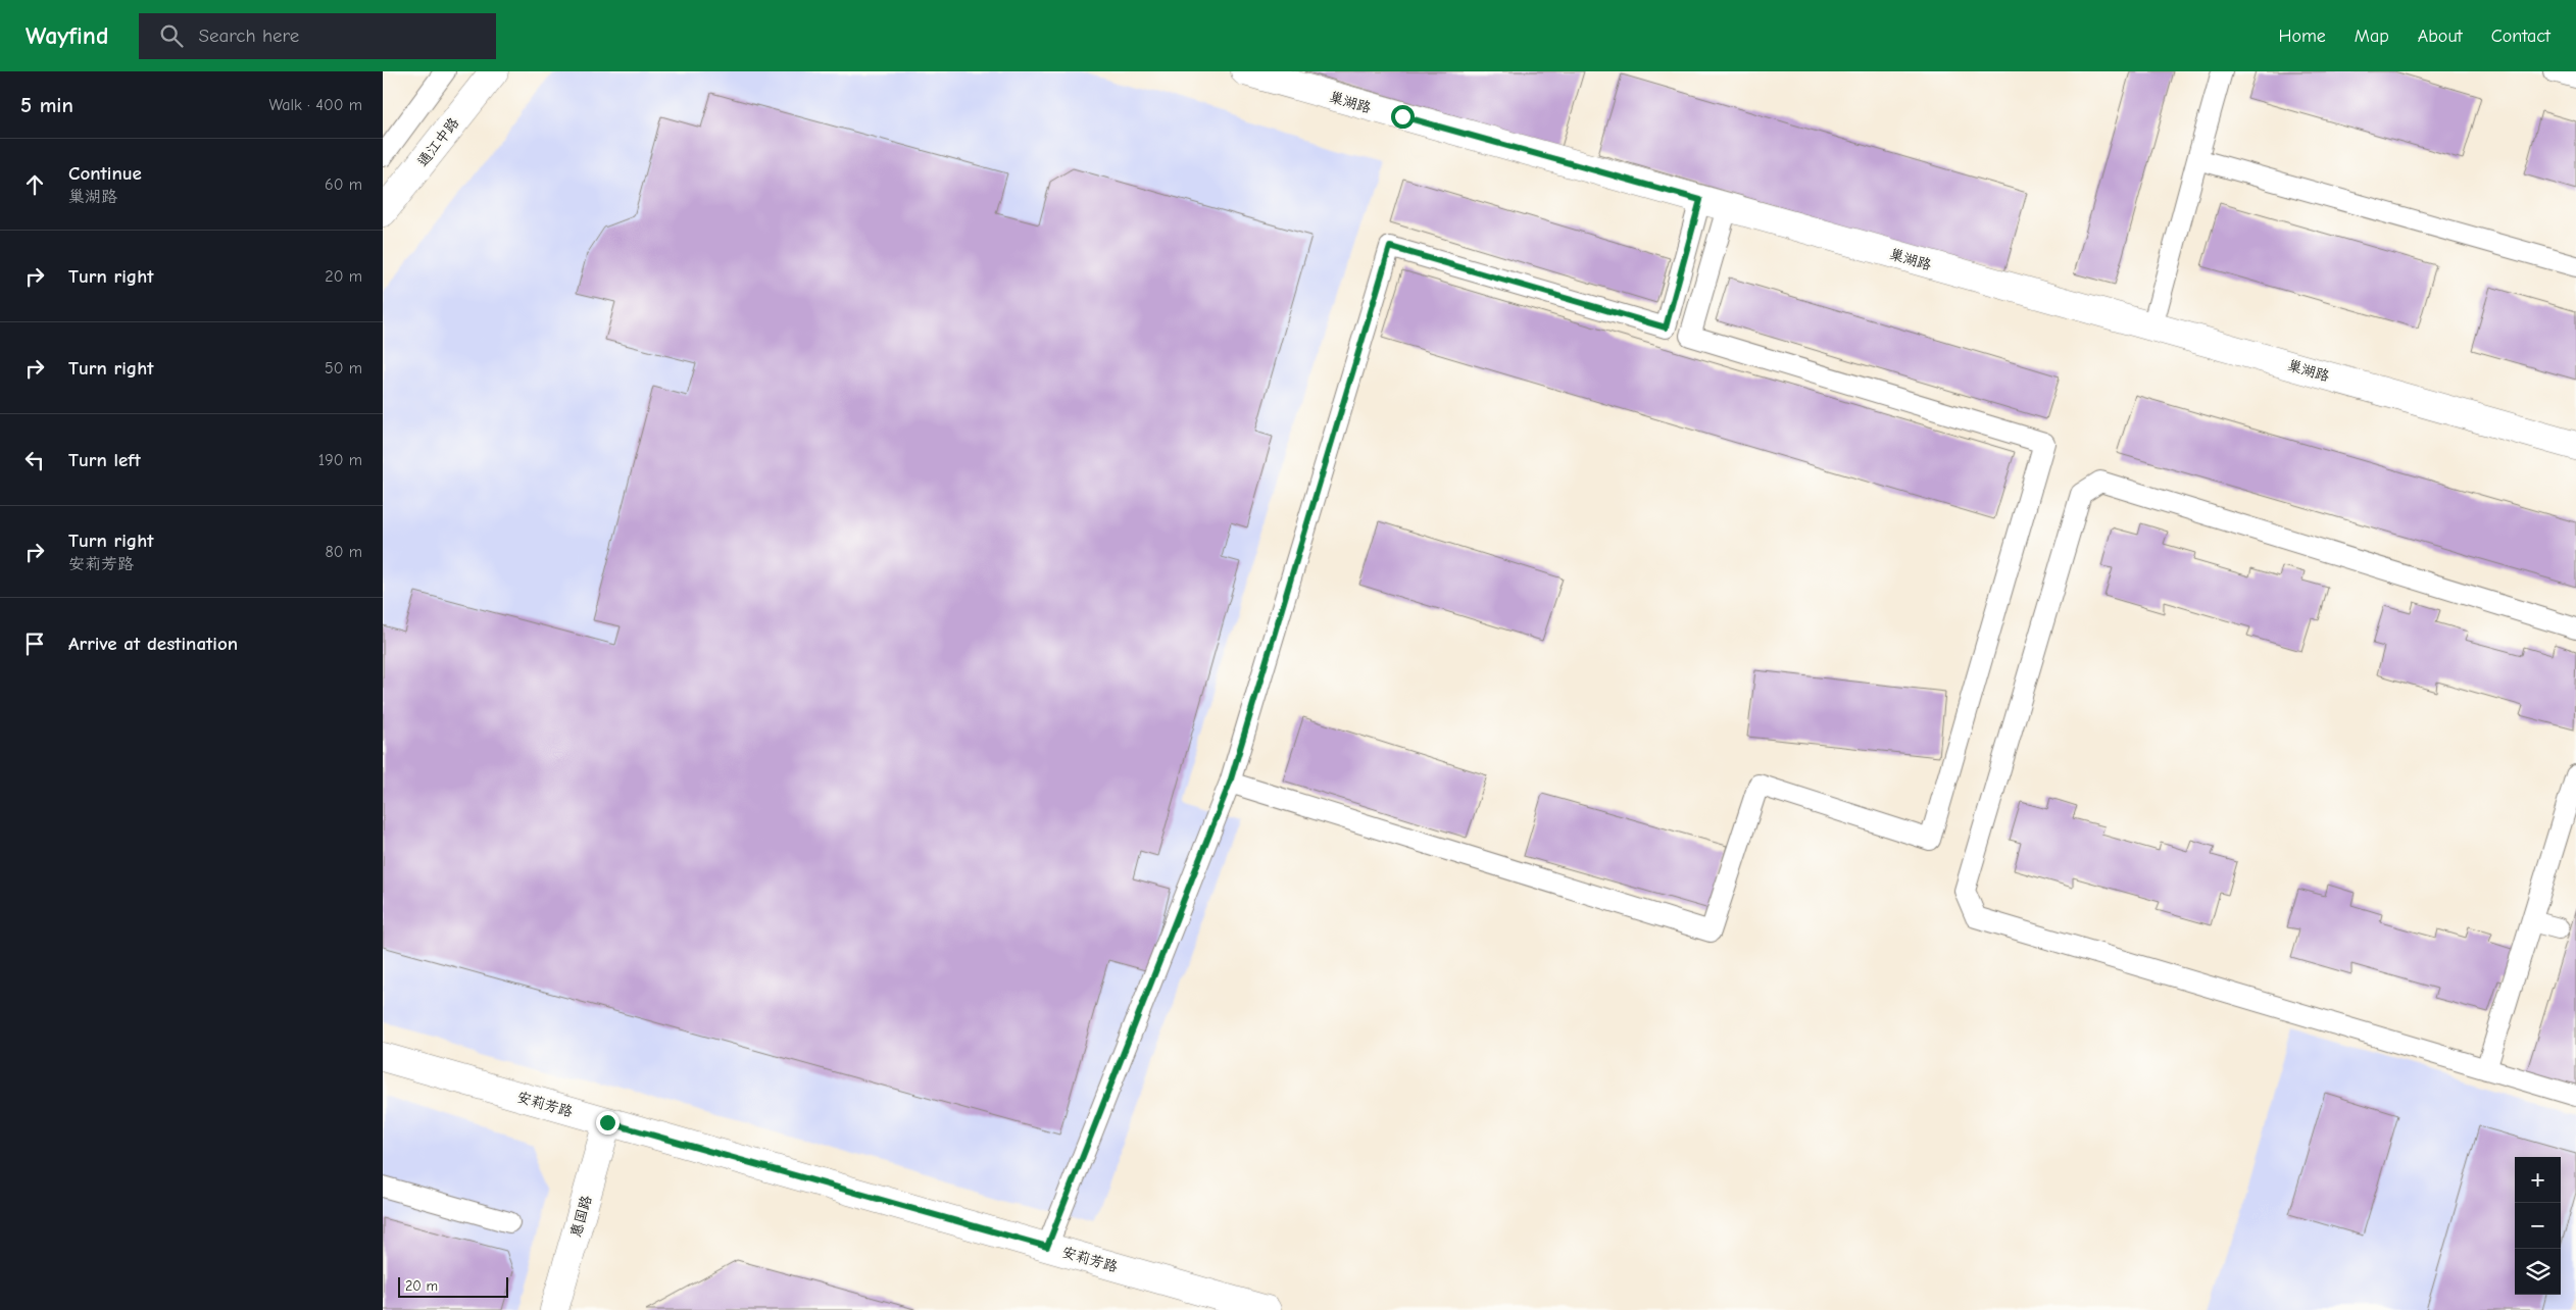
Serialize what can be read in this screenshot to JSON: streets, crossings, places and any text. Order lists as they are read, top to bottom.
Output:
{
  "streets": {
    "street": [
      "巢湖路",
      "通江中路",
      "安莉芳路",
      "惠国路"
    ]
  },
  "crossings": [
    ["安莉芳路", "惠国路"]
  ],
  "scale_bar": "20 m",
  "page": {
    "header": "Wayfind",
    "search": "Search here",
    "nav": [
      "Home",
      "Map",
      "About",
      "Contact"
    ],
    "heading": ["5 min", "Walk · 400 m"],
    "list": [
      ["Continue", "巢湖路", "60 m"],
      ["Turn right", "20 m"],
      ["Turn right", "50 m"],
      ["Turn left", "190 m"],
      ["Turn right", "安莉芳路", "80 m"],
      "Arrive at destination"
    ],
    "map_buttons": ["+", "−"],
    "scale": "20 m"
  }
}
